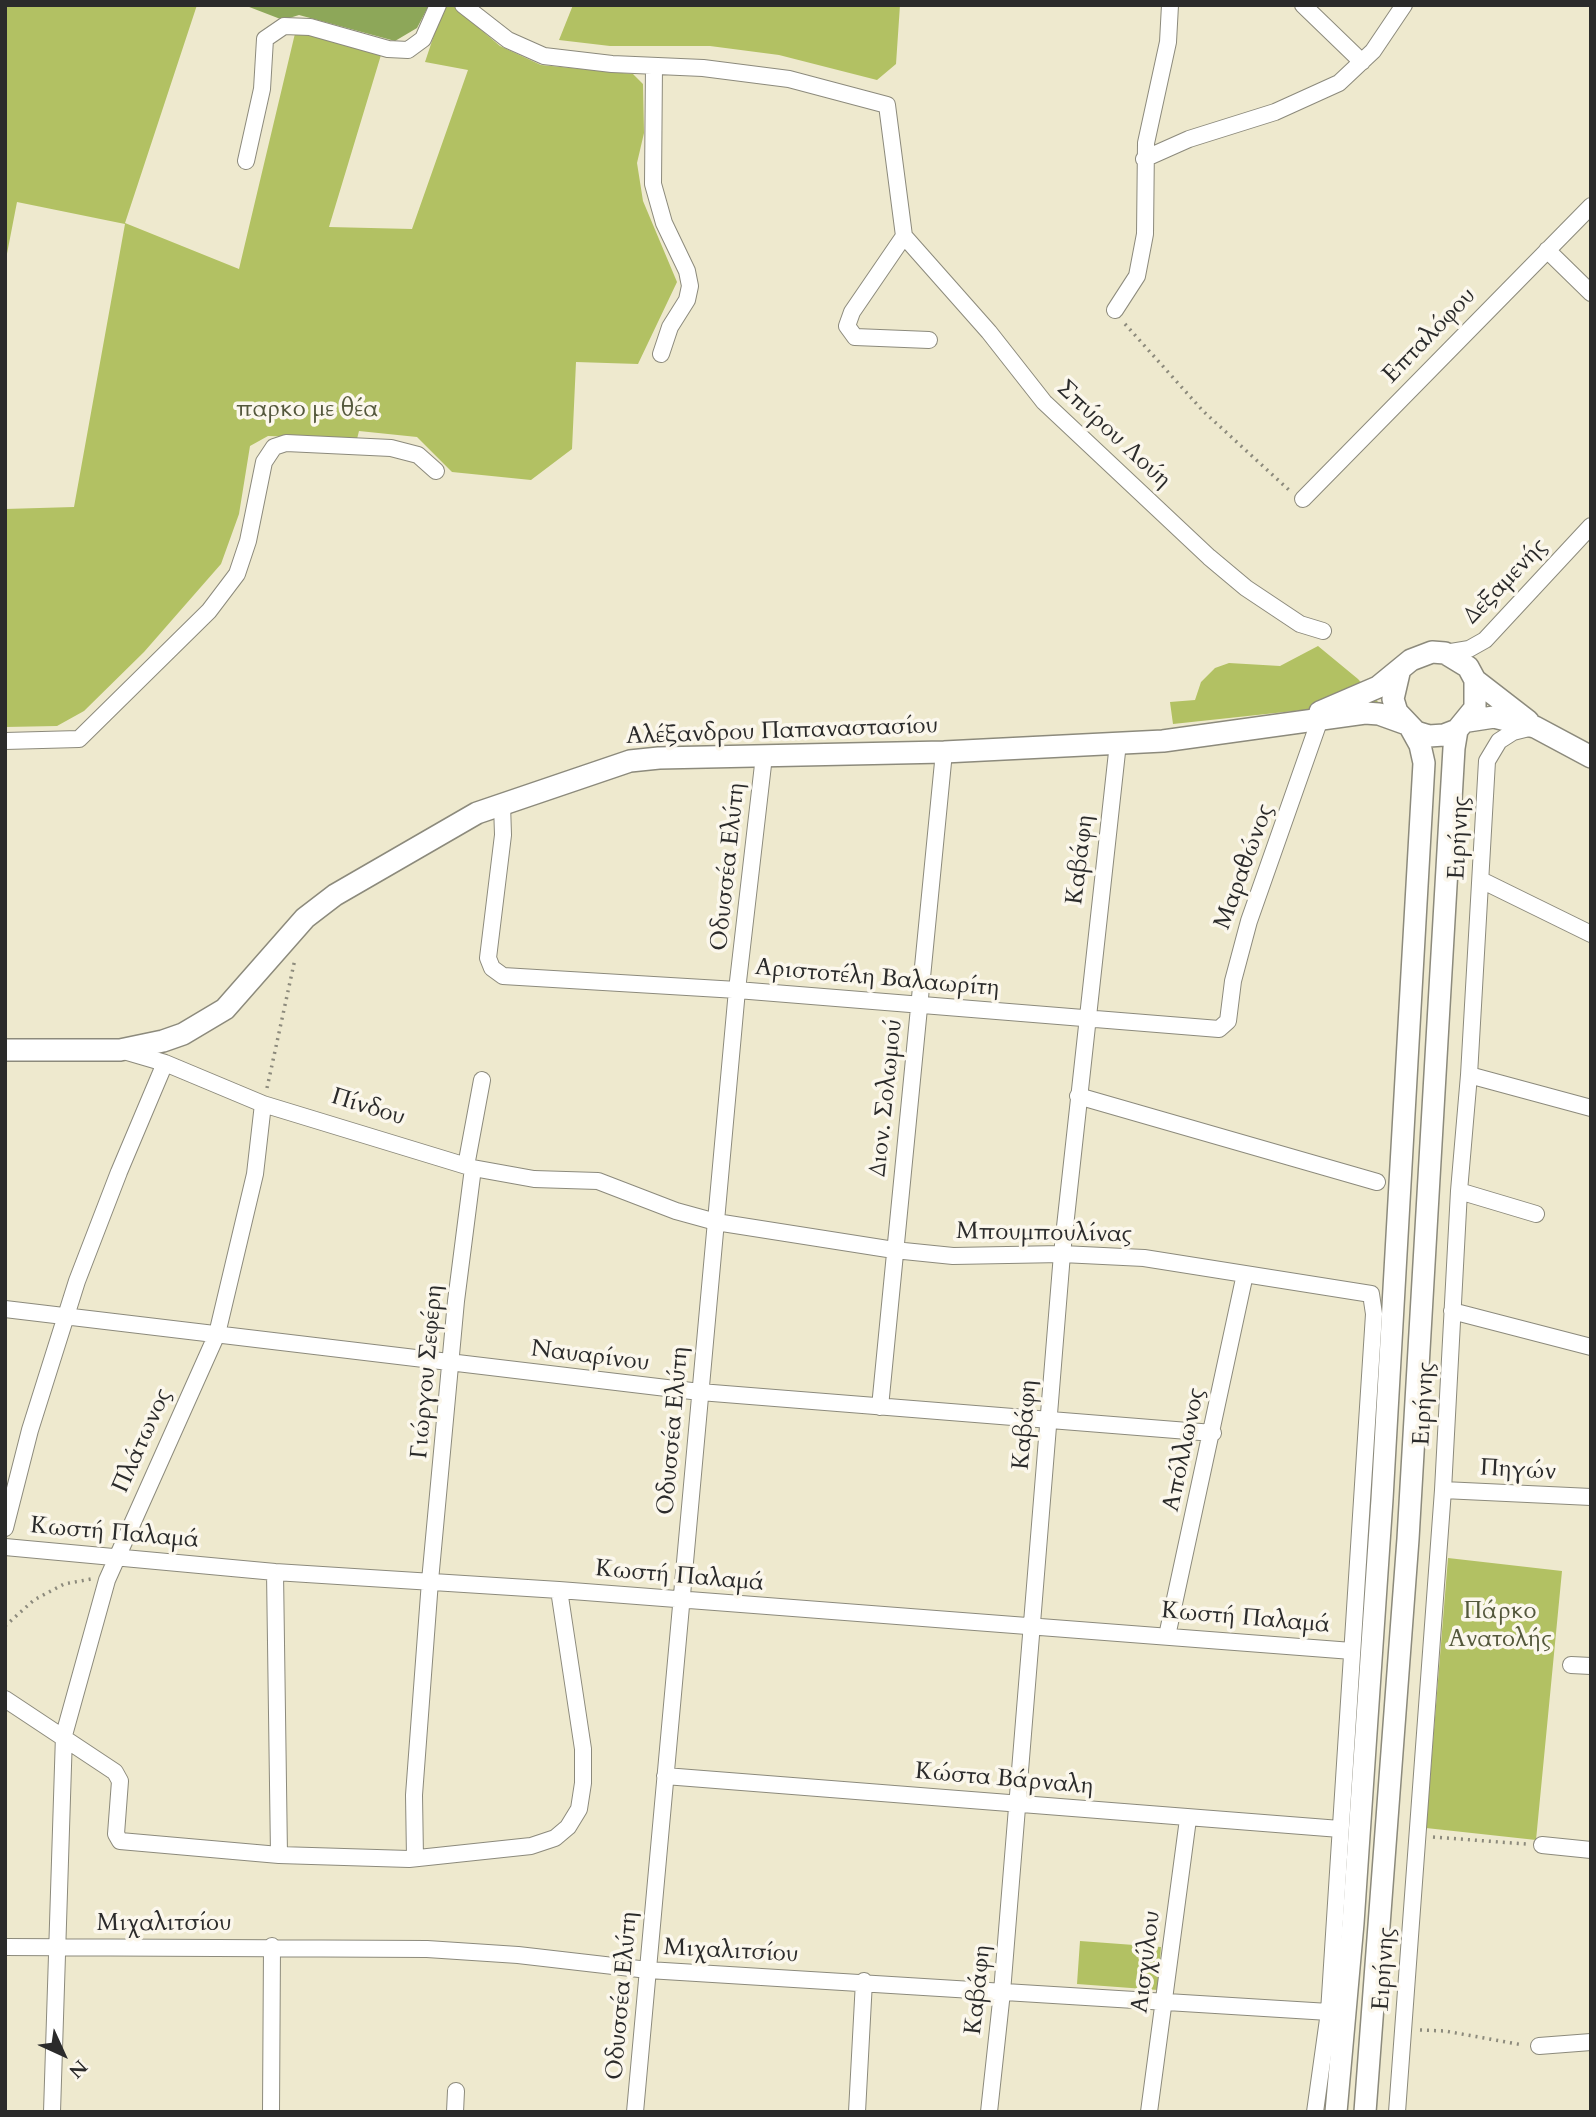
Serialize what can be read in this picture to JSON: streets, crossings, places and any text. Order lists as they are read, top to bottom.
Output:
{
  "streets": {
    "street": [
      "Επταλόφου",
      "Σπύρου Λούη",
      "Δεξαμενής",
      "Αλέξανδρου Παπαναστασίου",
      "Ειρήνης",
      "Καβάφη",
      "Οδυσσέα Ελύτη",
      "Μαραθώνος",
      "Αριστοτέλη Βαλαωρίτη",
      "Διον. Σολωμού",
      "Πίνδου",
      "Μπουμπουλίνας",
      "Ναυαρίνου",
      "Γιώργου Σεφέρη",
      "Πλάτωνος",
      "Απόλλωνος",
      "Πηγών",
      "Κωστή Παλαμά",
      "Κώστα Βάρναλη",
      "Μιχαλιτσίου",
      "Αισχύλου"
    ]
  },
  "crossings": [
    ["Δεξαμενής", "Αλέξανδρου Παπαναστασίου"],
    ["Αλέξανδρου Παπαναστασίου", "Καβάφη"],
    ["Αλέξανδρου Παπαναστασίου", "Οδυσσέα Ελύτη"],
    ["Αλέξανδρου Παπαναστασίου", "Μαραθώνος"],
    ["Αλέξανδρου Παπαναστασίου", "Αριστοτέλη Βαλαωρίτη"],
    ["Αλέξανδρου Παπαναστασίου", "Διον. Σολωμού"],
    ["Αλέξανδρου Παπαναστασίου", "Πίνδου"],
    ["Ειρήνης", "Πηγών"],
    ["Καβάφη", "Αριστοτέλη Βαλαωρίτη"],
    ["Καβάφη", "Μπουμπουλίνας"],
    ["Καβάφη", "Ναυαρίνου"],
    ["Καβάφη", "Κωστή Παλαμά"],
    ["Καβάφη", "Κώστα Βάρναλη"],
    ["Καβάφη", "Μιχαλιτσίου"],
    ["Οδυσσέα Ελύτη", "Αριστοτέλη Βαλαωρίτη"],
    ["Οδυσσέα Ελύτη", "Πίνδου"],
    ["Οδυσσέα Ελύτη", "Μπουμπουλίνας"],
    ["Οδυσσέα Ελύτη", "Ναυαρίνου"],
    ["Οδυσσέα Ελύτη", "Κωστή Παλαμά"],
    ["Οδυσσέα Ελύτη", "Κώστα Βάρναλη"],
    ["Οδυσσέα Ελύτη", "Μιχαλιτσίου"],
    ["Μαραθώνος", "Αριστοτέλη Βαλαωρίτη"],
    ["Αριστοτέλη Βαλαωρίτη", "Διον. Σολωμού"],
    ["Διον. Σολωμού", "Μπουμπουλίνας"],
    ["Διον. Σολωμού", "Ναυαρίνου"],
    ["Πίνδου", "Μπουμπουλίνας"],
    ["Πίνδου", "Γιώργου Σεφέρη"],
    ["Πίνδου", "Πλάτωνος"],
    ["Μπουμπουλίνας", "Απόλλωνος"],
    ["Μπουμπουλίνας", "Κωστή Παλαμά"],
    ["Ναυαρίνου", "Γιώργου Σεφέρη"],
    ["Ναυαρίνου", "Πλάτωνος"],
    ["Ναυαρίνου", "Απόλλωνος"],
    ["Γιώργου Σεφέρη", "Κωστή Παλαμά"],
    ["Πλάτωνος", "Κωστή Παλαμά"],
    ["Πλάτωνος", "Μιχαλιτσίου"],
    ["Απόλλωνος", "Κωστή Παλαμά"],
    ["Κώστα Βάρναλη", "Αισχύλου"],
    ["Μιχαλιτσίου", "Αισχύλου"]
  ],
  "parks": ["παρκο με θέα", "Πάρκο Ανατολής"],
  "north": "bottom right"
}
